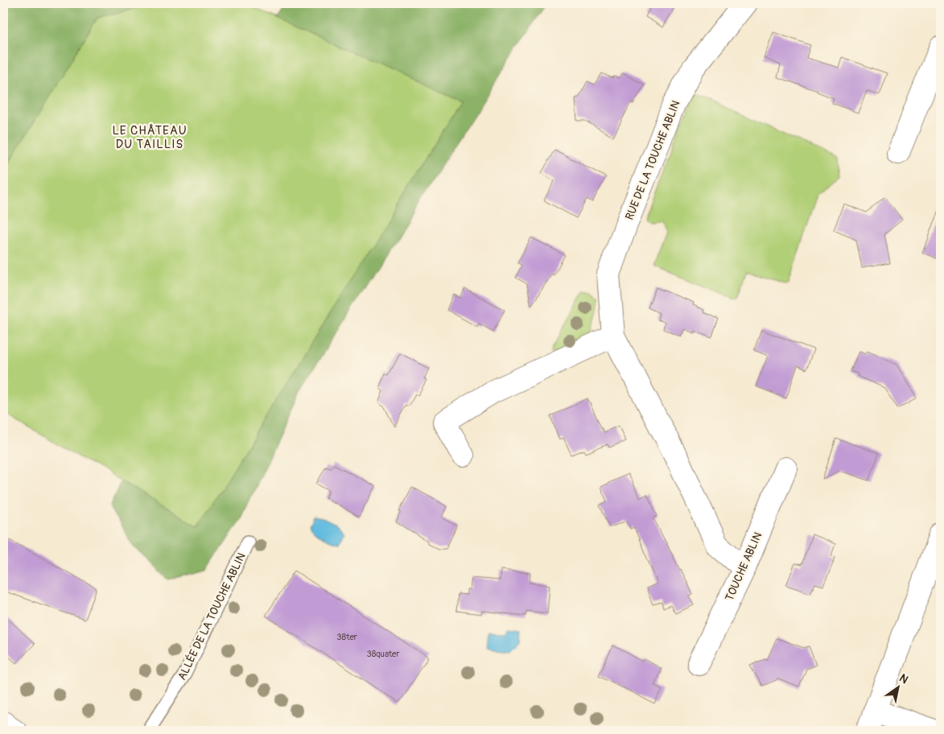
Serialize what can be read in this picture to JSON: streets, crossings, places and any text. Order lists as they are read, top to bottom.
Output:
{
  "streets": {
    "street": ["RUE DE LA TOUCHE ABLIN", "TOUCHE ABLIN"],
    "lane": ["ALLÉE DE LA TOUCHE ABLIN"]
  },
  "crossings": [
    ["RUE DE LA TOUCHE ABLIN", "TOUCHE ABLIN"]
  ],
  "districts": ["LE CHÂTEAU DU TAILLIS"],
  "house_numbers": ["38ter", "38quater"],
  "north": "top right"
}
